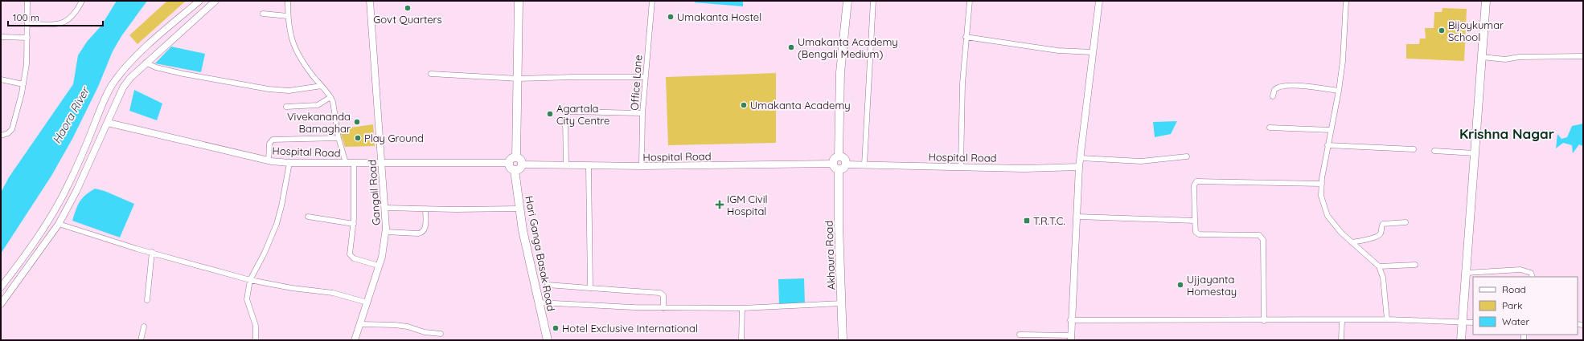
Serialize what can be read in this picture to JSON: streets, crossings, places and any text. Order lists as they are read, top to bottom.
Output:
{
  "streets": {
    "main road": ["Hari Ganga Basak Road", "Akhaura Road"],
    "street": ["Office Lane", "Hospital Road", "Gangail Road"]
  },
  "crossings": [
    ["Office Lane", "Hospital Road"],
    ["Hospital Road", "Gangail Road"],
    ["Hospital Road", "Hari Ganga Basak Road"],
    ["Hospital Road", "Akhaura Road"]
  ],
  "districts": ["Krishna Nagar"],
  "water": ["Haora River"],
  "places": {
    "other": [
      "Govt Quarters",
      "Umakanta Hostel",
      "Bijoykumar School",
      "Umakanta Academy (Bengali Medium)",
      "Umakanta Academy",
      "Agartala City Centre",
      "Vivekananda Bamaghar",
      "Play Ground",
      "Ujjayanta Homestay",
      "Hotel Exclusive International"
    ],
    "health": ["IGM Civil Hospital"],
    "transit": ["T.R.T.C."]
  },
  "legend": ["Road", "Park", "Water"],
  "scale_bar": "100 m"
}
